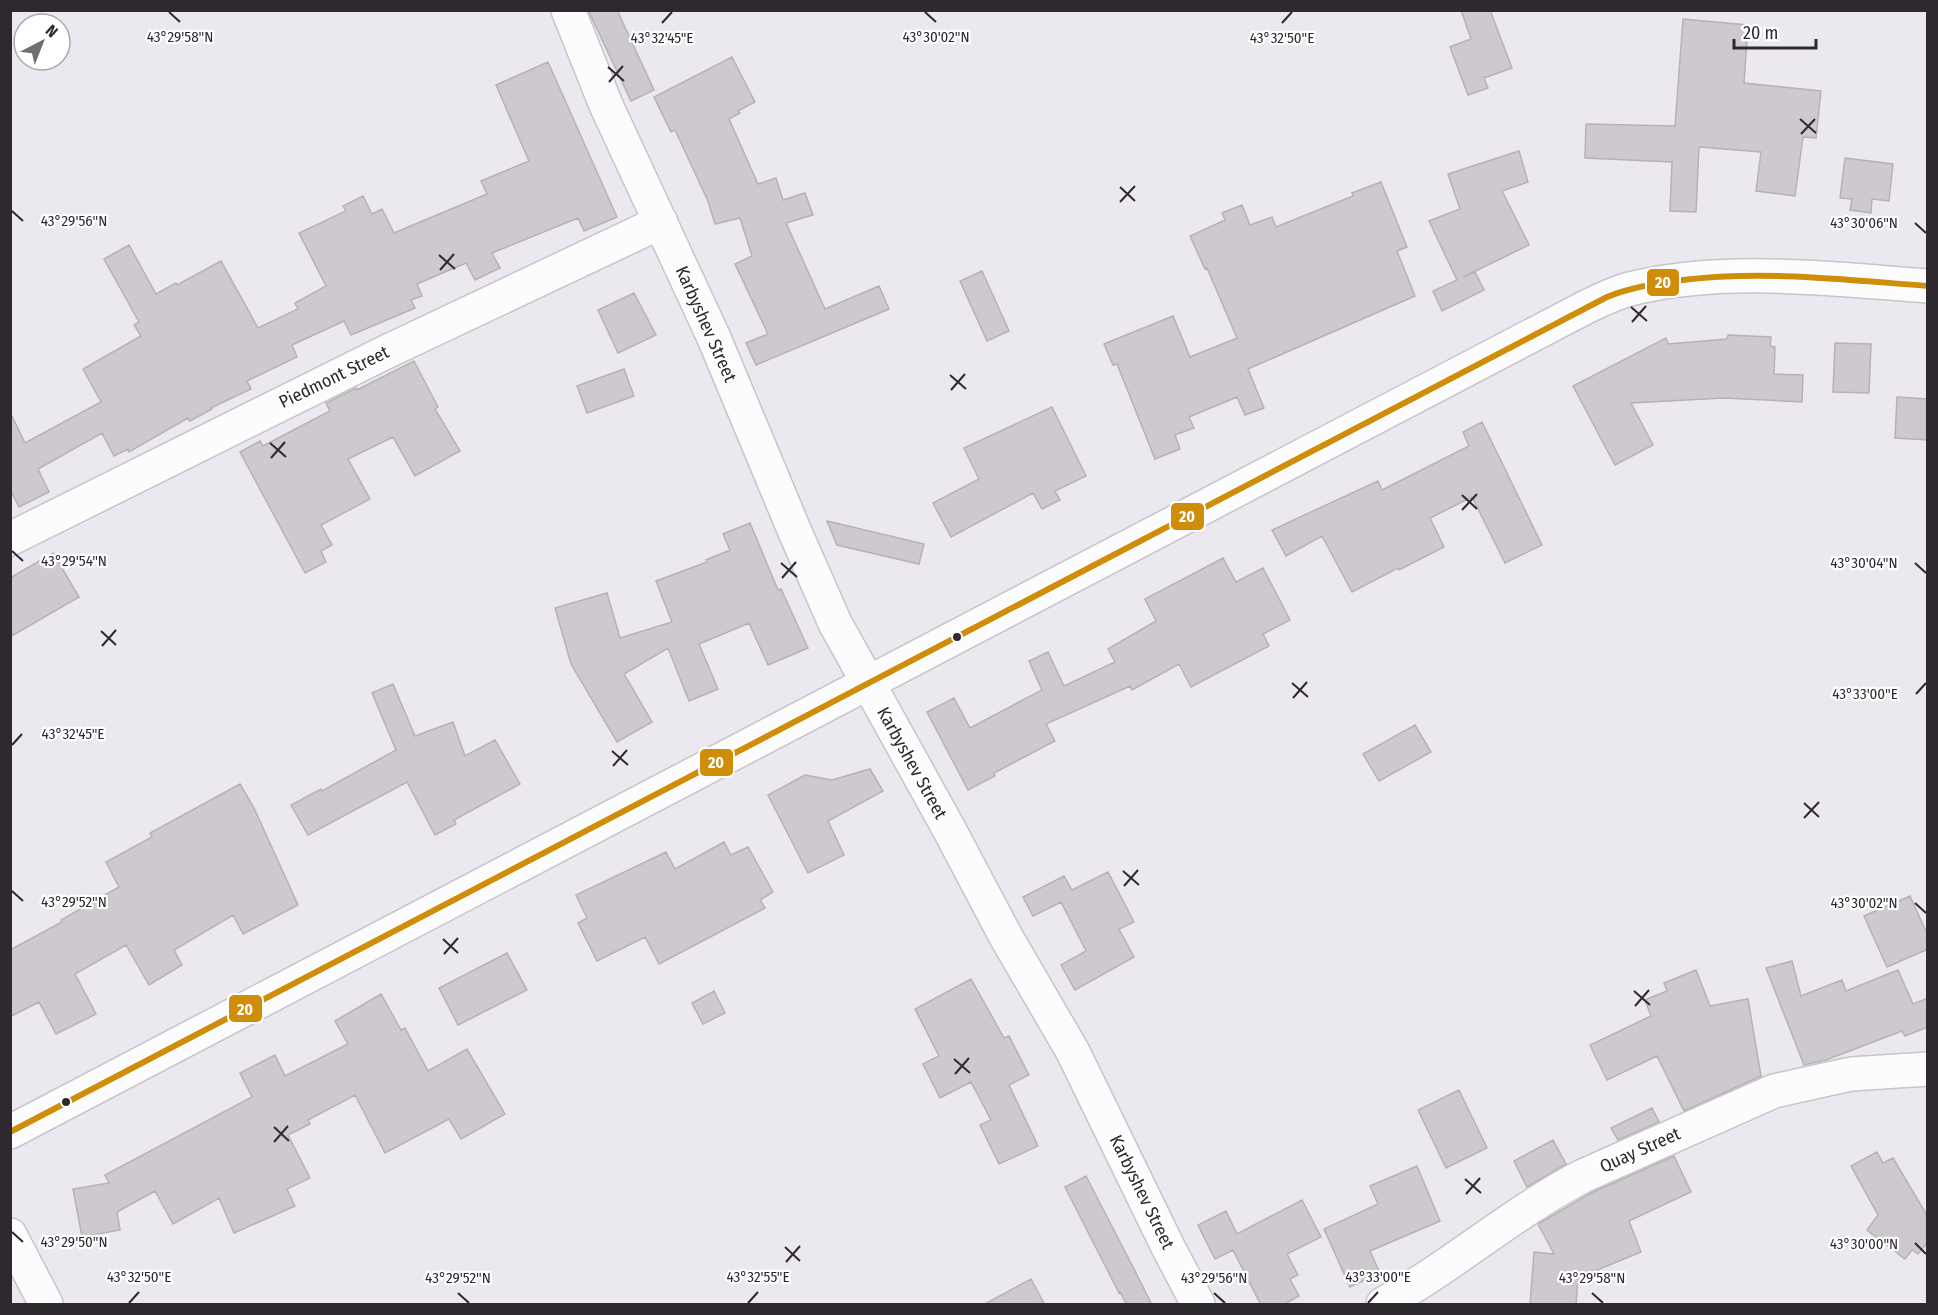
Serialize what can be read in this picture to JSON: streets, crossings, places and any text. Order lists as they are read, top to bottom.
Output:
{
  "streets": {
    "street": ["Karbyshev Street", "Piedmont Street", "Quay Street"]
  },
  "crossings": [
    ["Karbyshev Street", "Piedmont Street"]
  ],
  "lines": ["transit line 20"],
  "scale_bar": "20 m",
  "north": "top right",
  "coordinates": [
    "43°29'58\"N",
    "43°30'02\"N",
    "43°32'45\"E",
    "43°32'50\"E",
    "43°29'56\"N",
    "43°30'06\"N",
    "43°29'54\"N",
    "43°30'04\"N",
    "43°33'00\"E",
    "43°29'52\"N",
    "43°29'50\"N",
    "43°30'00\"N",
    "43°32'55\"E"
  ]
}
